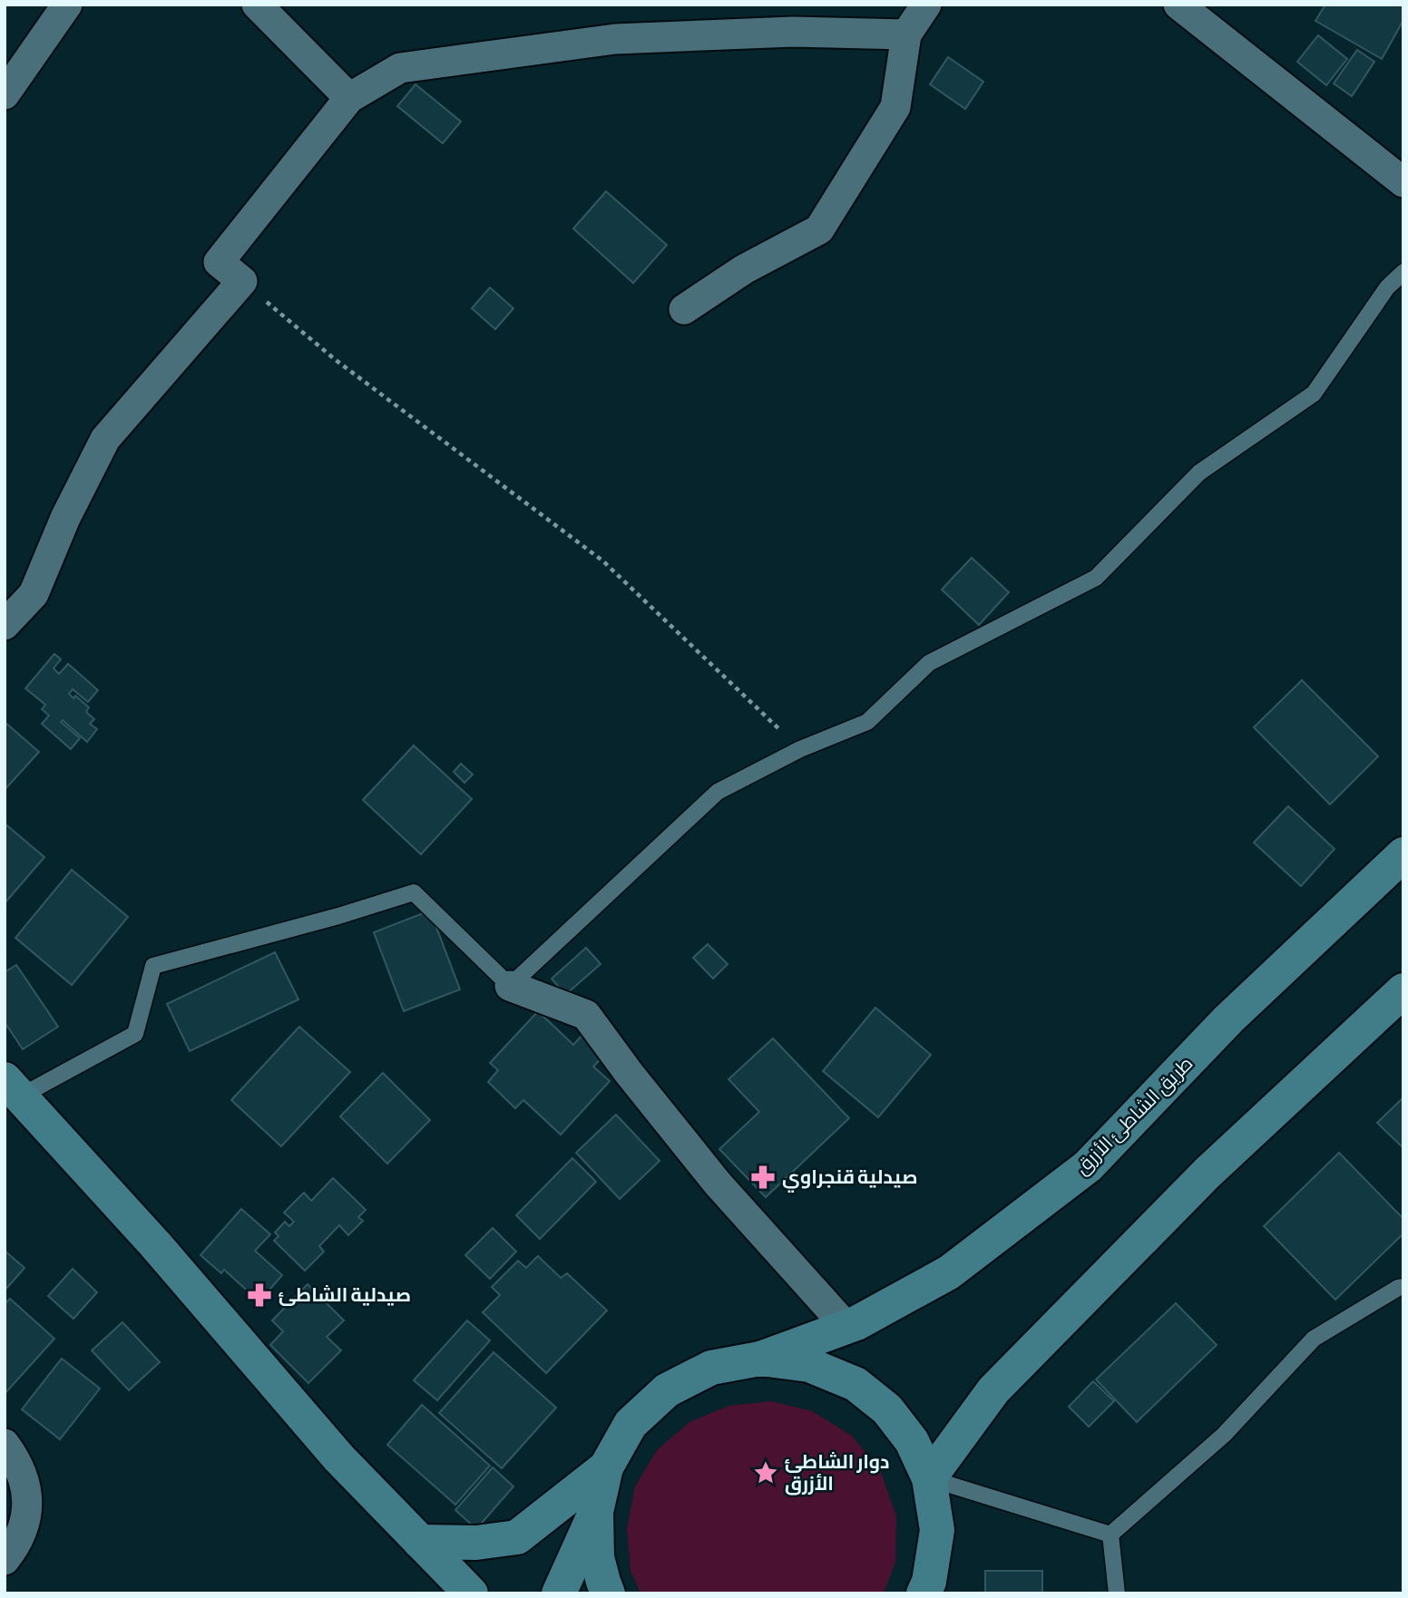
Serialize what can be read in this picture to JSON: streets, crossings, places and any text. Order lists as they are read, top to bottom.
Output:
{
  "streets": {
    "main road": ["طريق الشاطئ الأزرق"]
  },
  "places": {
    "pharmacy": ["صيدلية قنجراوي", "صيدلية الشاطئ"],
    "place": ["دوار الشاطئ الأزرق"]
  }
}
